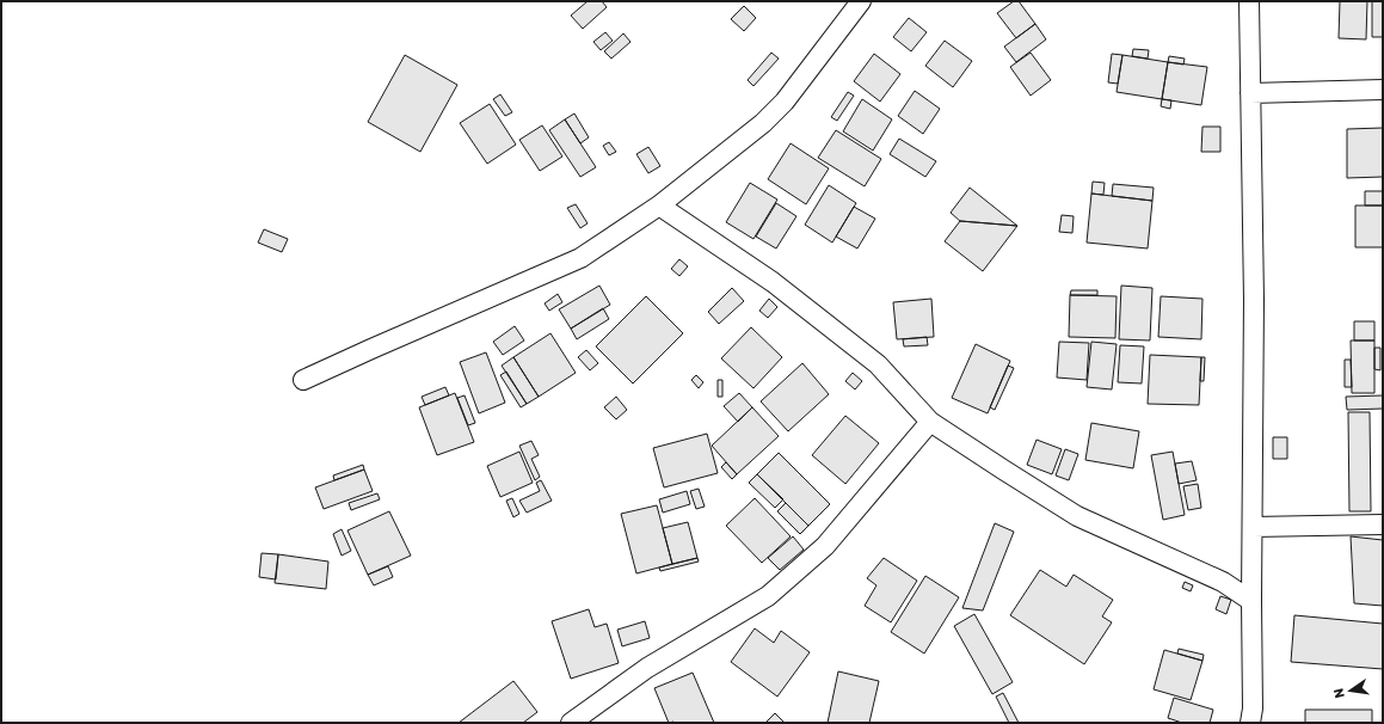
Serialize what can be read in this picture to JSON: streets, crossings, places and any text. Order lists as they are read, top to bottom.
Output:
{
  "north": "left"
}
